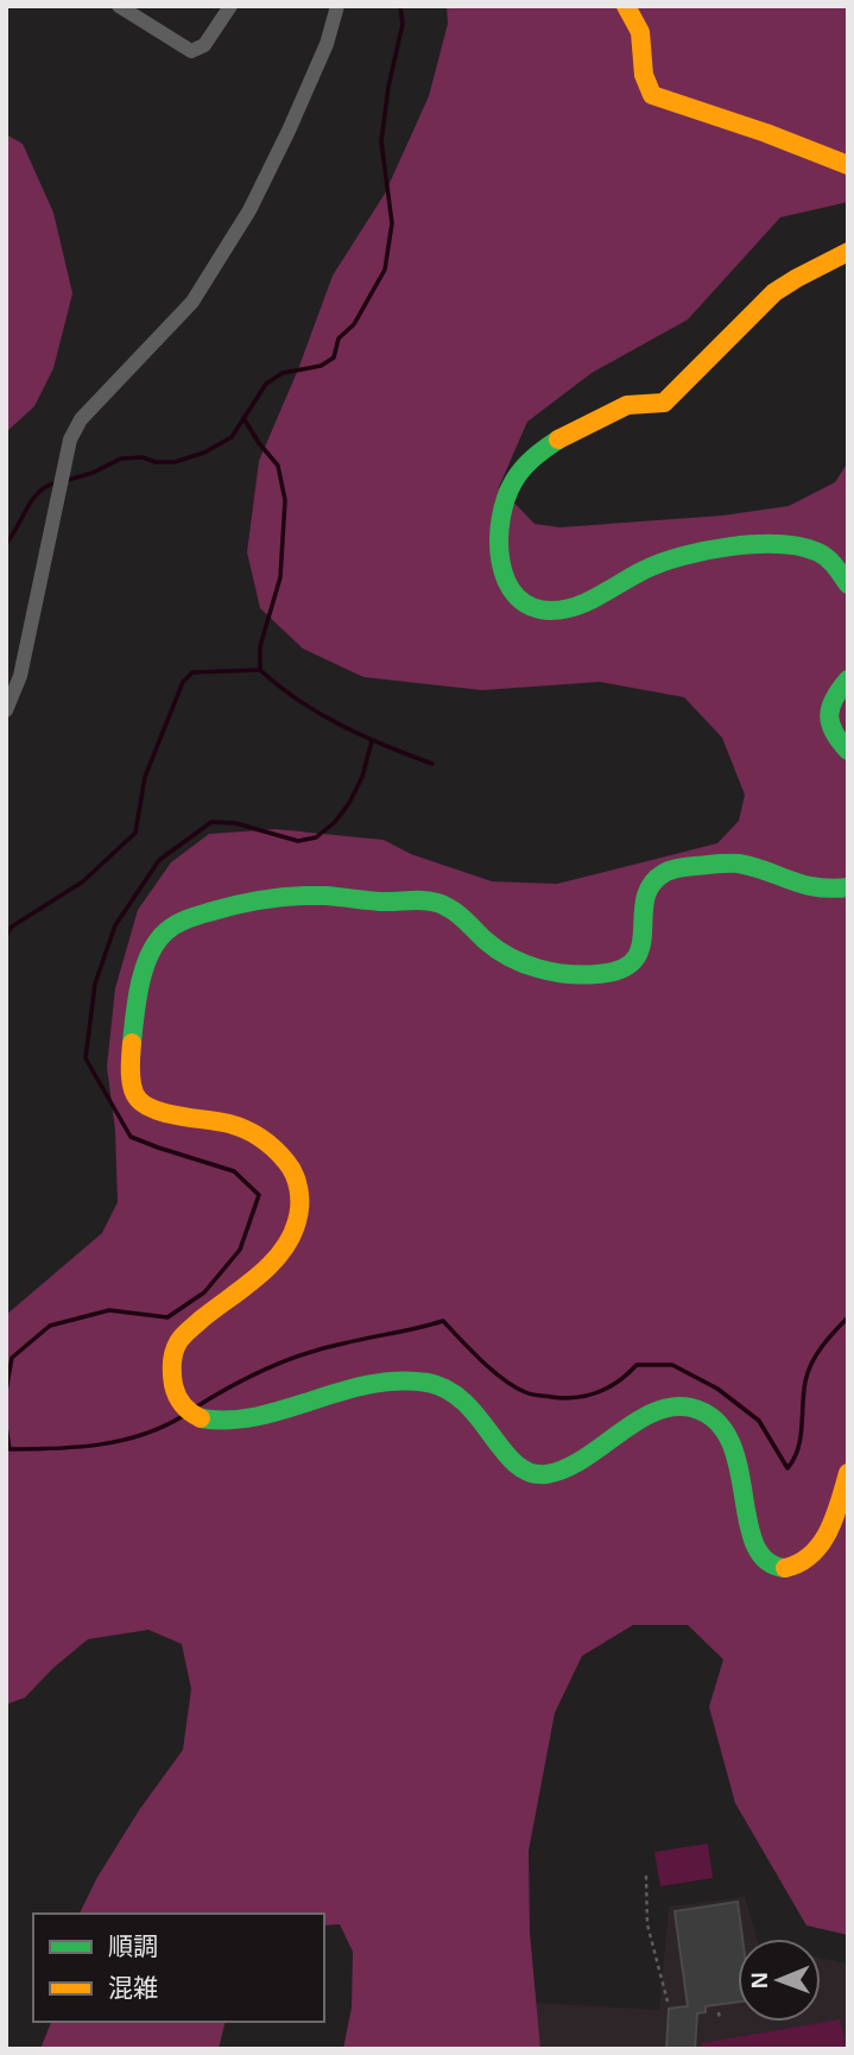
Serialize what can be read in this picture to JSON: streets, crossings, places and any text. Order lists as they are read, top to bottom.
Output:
{
  "legend": ["順調", "混雑"],
  "north": "left"
}
